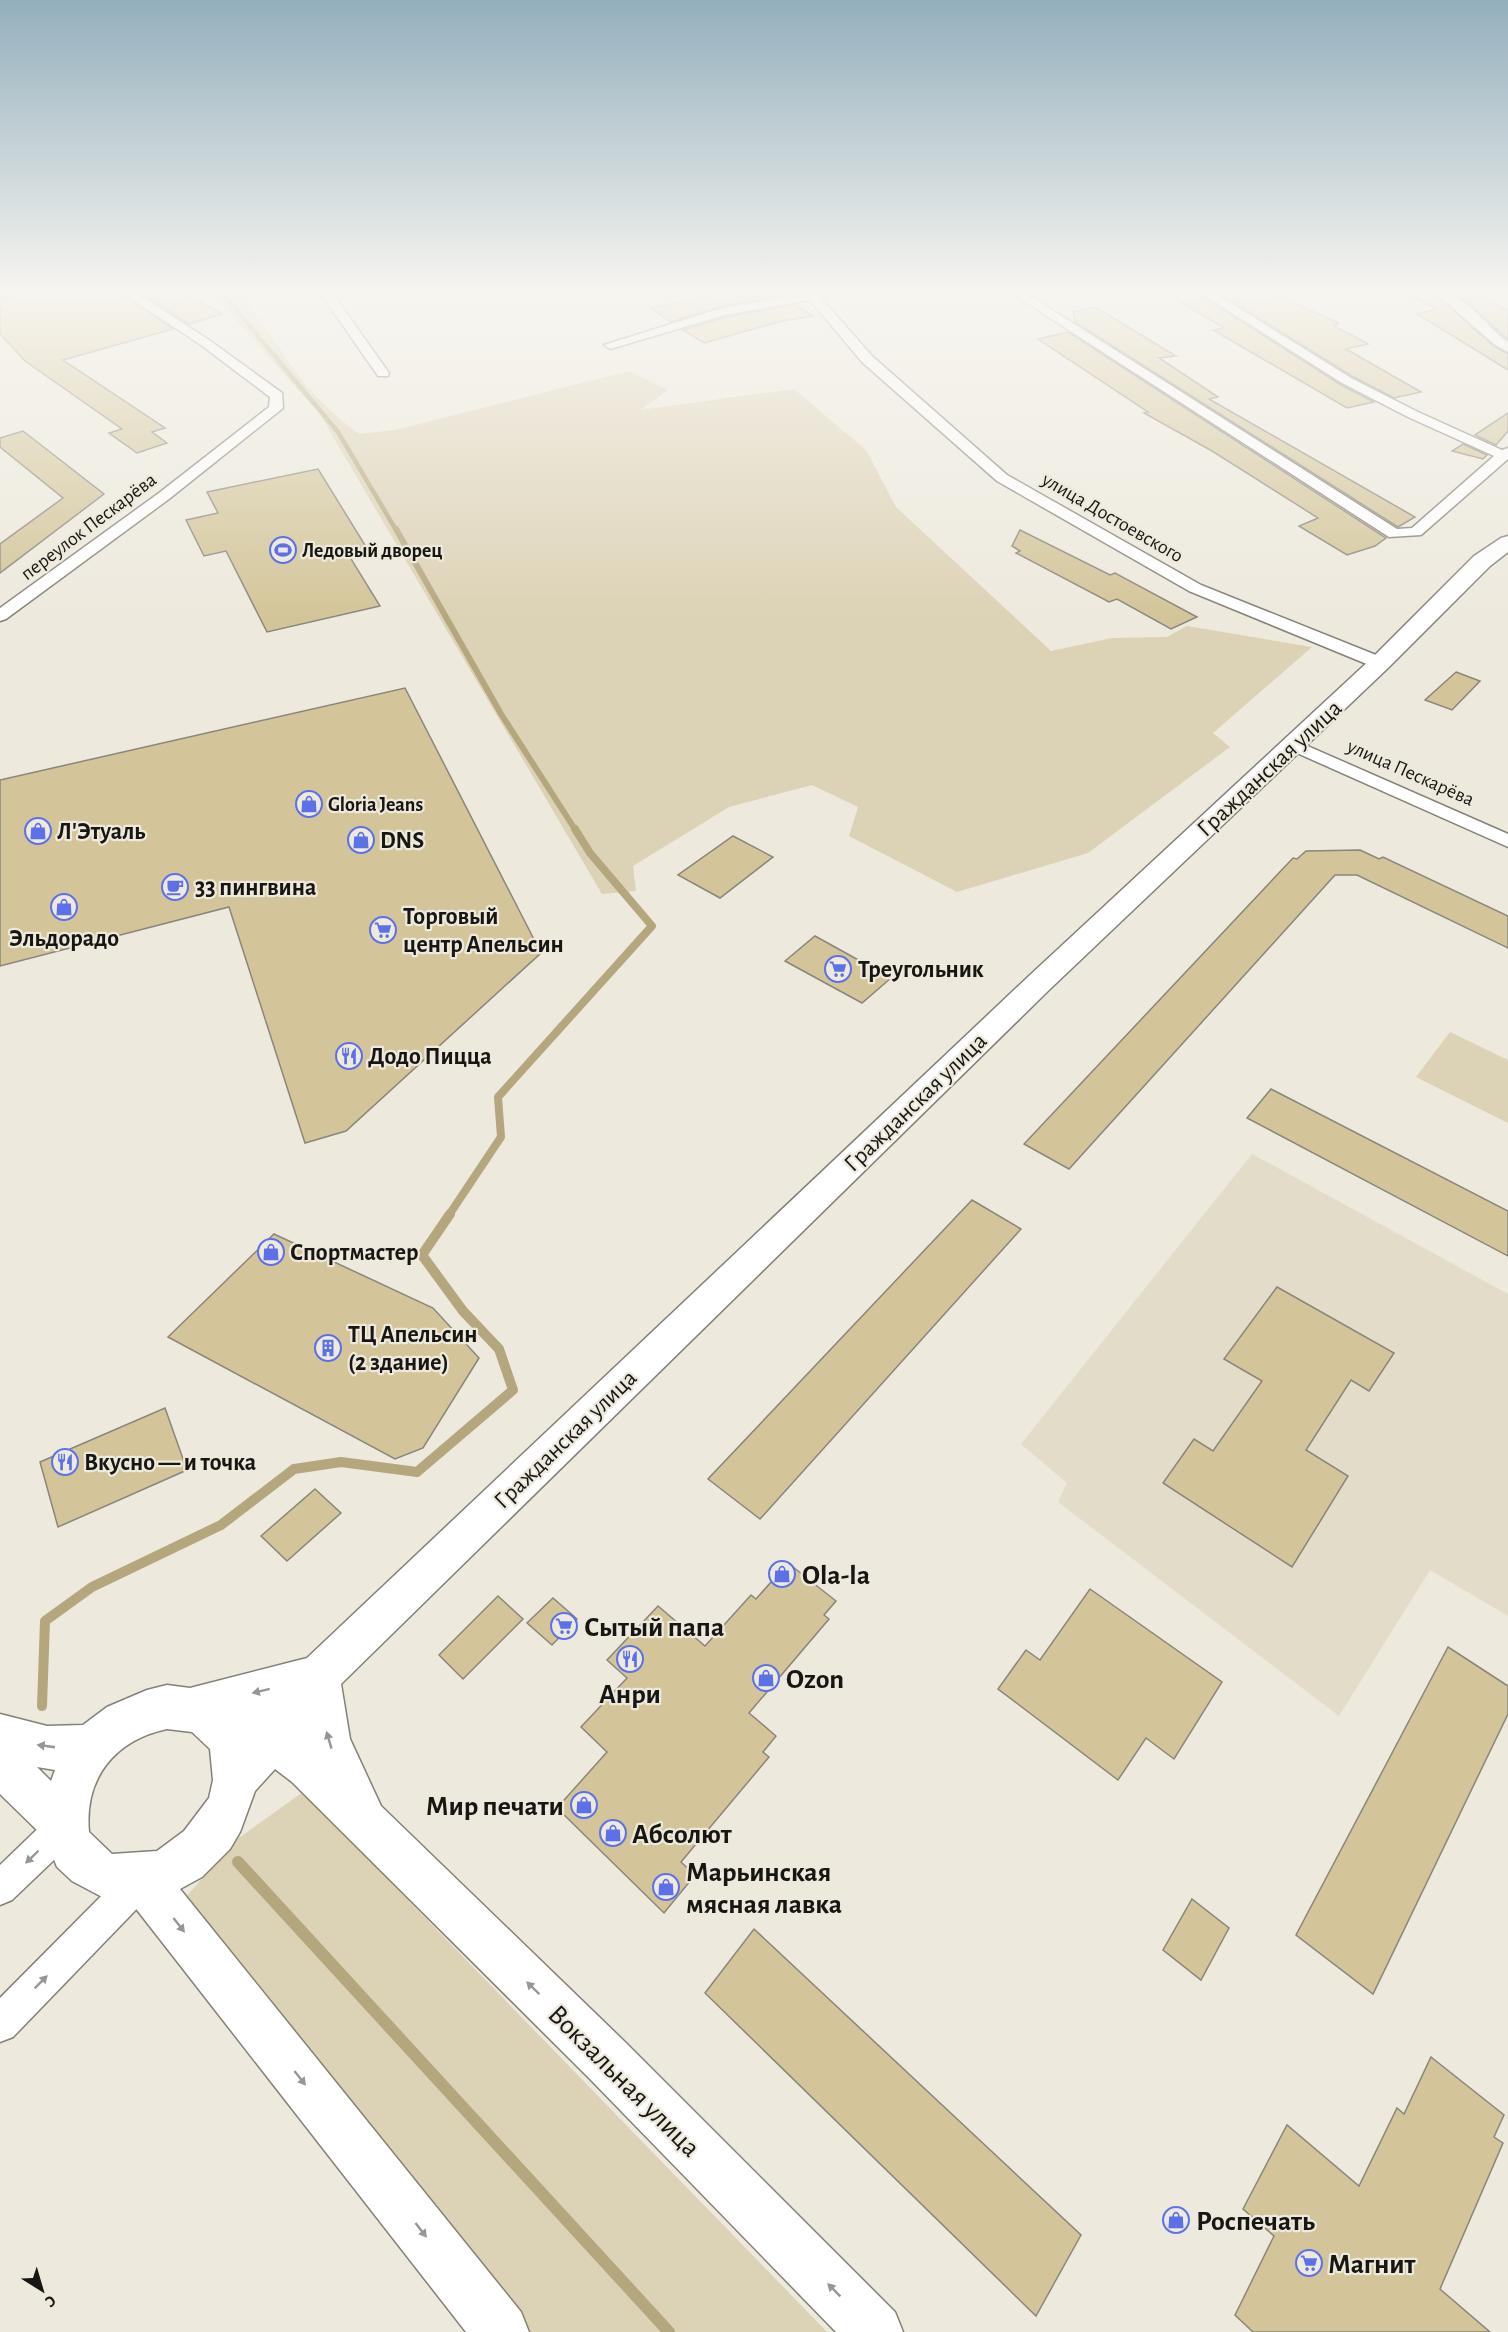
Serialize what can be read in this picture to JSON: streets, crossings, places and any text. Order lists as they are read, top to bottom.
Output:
{
  "streets": {
    "main road": ["Гражданская улица", "Вокзальная улица"],
    "street": ["улица Достоевского", "переулок Пескарёва", "улица Пескарёва"]
  },
  "crossings": [
    ["улица Достоевского", "Гражданская улица"],
    ["Гражданская улица", "улица Пескарёва"],
    ["Гражданская улица", "Вокзальная улица"]
  ],
  "places": {
    "sports": ["Ледовый дворец"],
    "shop": [
      "Gloria Jeans",
      "Л'Этуаль",
      "DNS",
      "Эльдорадо",
      "Спортмастер",
      "Ola-la",
      "Ozon",
      "Мир печати",
      "Абсолют",
      "Марьинская мясная лавка",
      "Роспечать"
    ],
    "cafe": ["33 пингвина"],
    "supermarket": [
      "Торговый центр Апельсин",
      "Треугольник",
      "Сытый папа",
      "Магнит"
    ],
    "restaurant": ["Додо Пицца", "Вкусно — и точка", "Анри"],
    "building": ["ТЦ Апельсин (2 здание)"]
  },
  "north": "bottom right"
}
